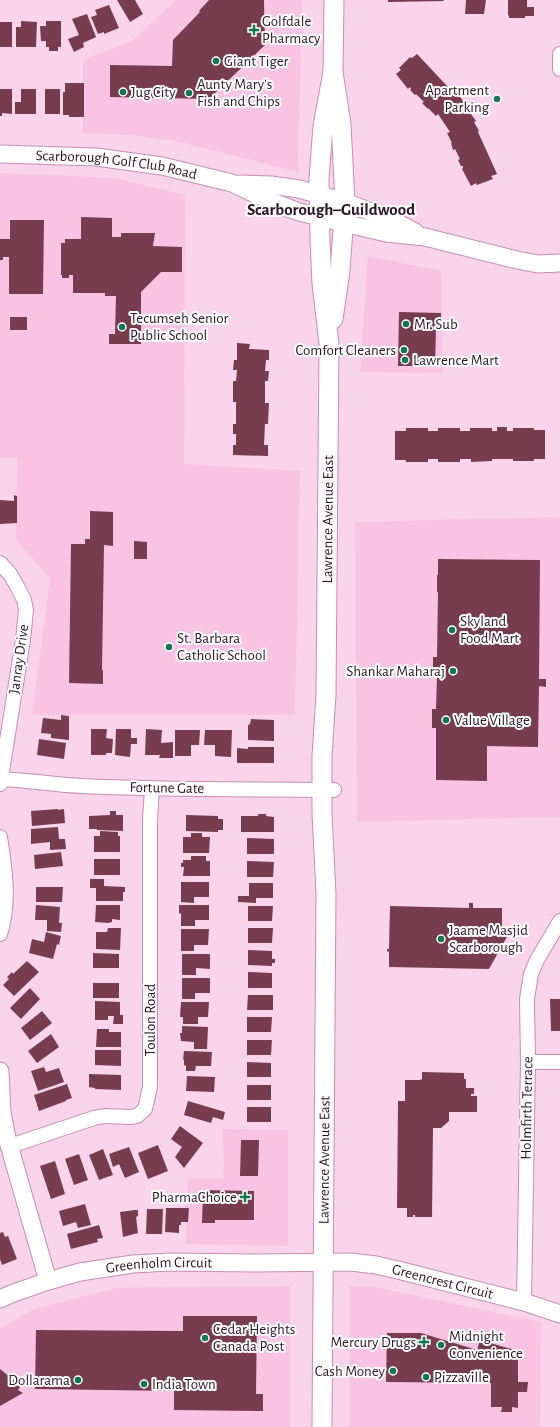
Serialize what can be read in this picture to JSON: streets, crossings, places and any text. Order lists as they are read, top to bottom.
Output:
{
  "streets": {
    "main road": ["Lawrence Avenue East"],
    "street": [
      "Scarborough Golf Club Road",
      "Janray Drive",
      "Fortune Gate",
      "Toulon Road",
      "Holmfirth Terrace",
      "Greenholm Circuit",
      "Greencrest Circuit"
    ]
  },
  "crossings": [
    ["Scarborough Golf Club Road", "Lawrence Avenue East"],
    ["Lawrence Avenue East", "Fortune Gate"],
    ["Lawrence Avenue East", "Greenholm Circuit"],
    ["Lawrence Avenue East", "Greencrest Circuit"],
    ["Janray Drive", "Fortune Gate"],
    ["Fortune Gate", "Toulon Road"],
    ["Holmfirth Terrace", "Greencrest Circuit"],
    ["Greenholm Circuit", "Greencrest Circuit"]
  ],
  "districts": ["Scarborough–Guildwood"],
  "places": {
    "health": ["Golfdale Pharmacy", "PharmaChoice", "Mercury Drugs"],
    "other": [
      "Giant Tiger",
      "Jug City",
      "Aunty Mary's Fish and Chips",
      "Apartment Parking",
      "Mr. Sub",
      "Tecumseh Senior Public School",
      "Comfort Cleaners",
      "Lawrence Mart",
      "Skyland Food Mart",
      "St. Barbara Catholic School",
      "Shankar Maharaj",
      "Value Village",
      "Jaame Masjid Scarborough",
      "Cedar Heights Canada Post",
      "Midnight Convenience",
      "Cash Money",
      "Pizzaville",
      "Dollarama",
      "India Town"
    ]
  }
}
